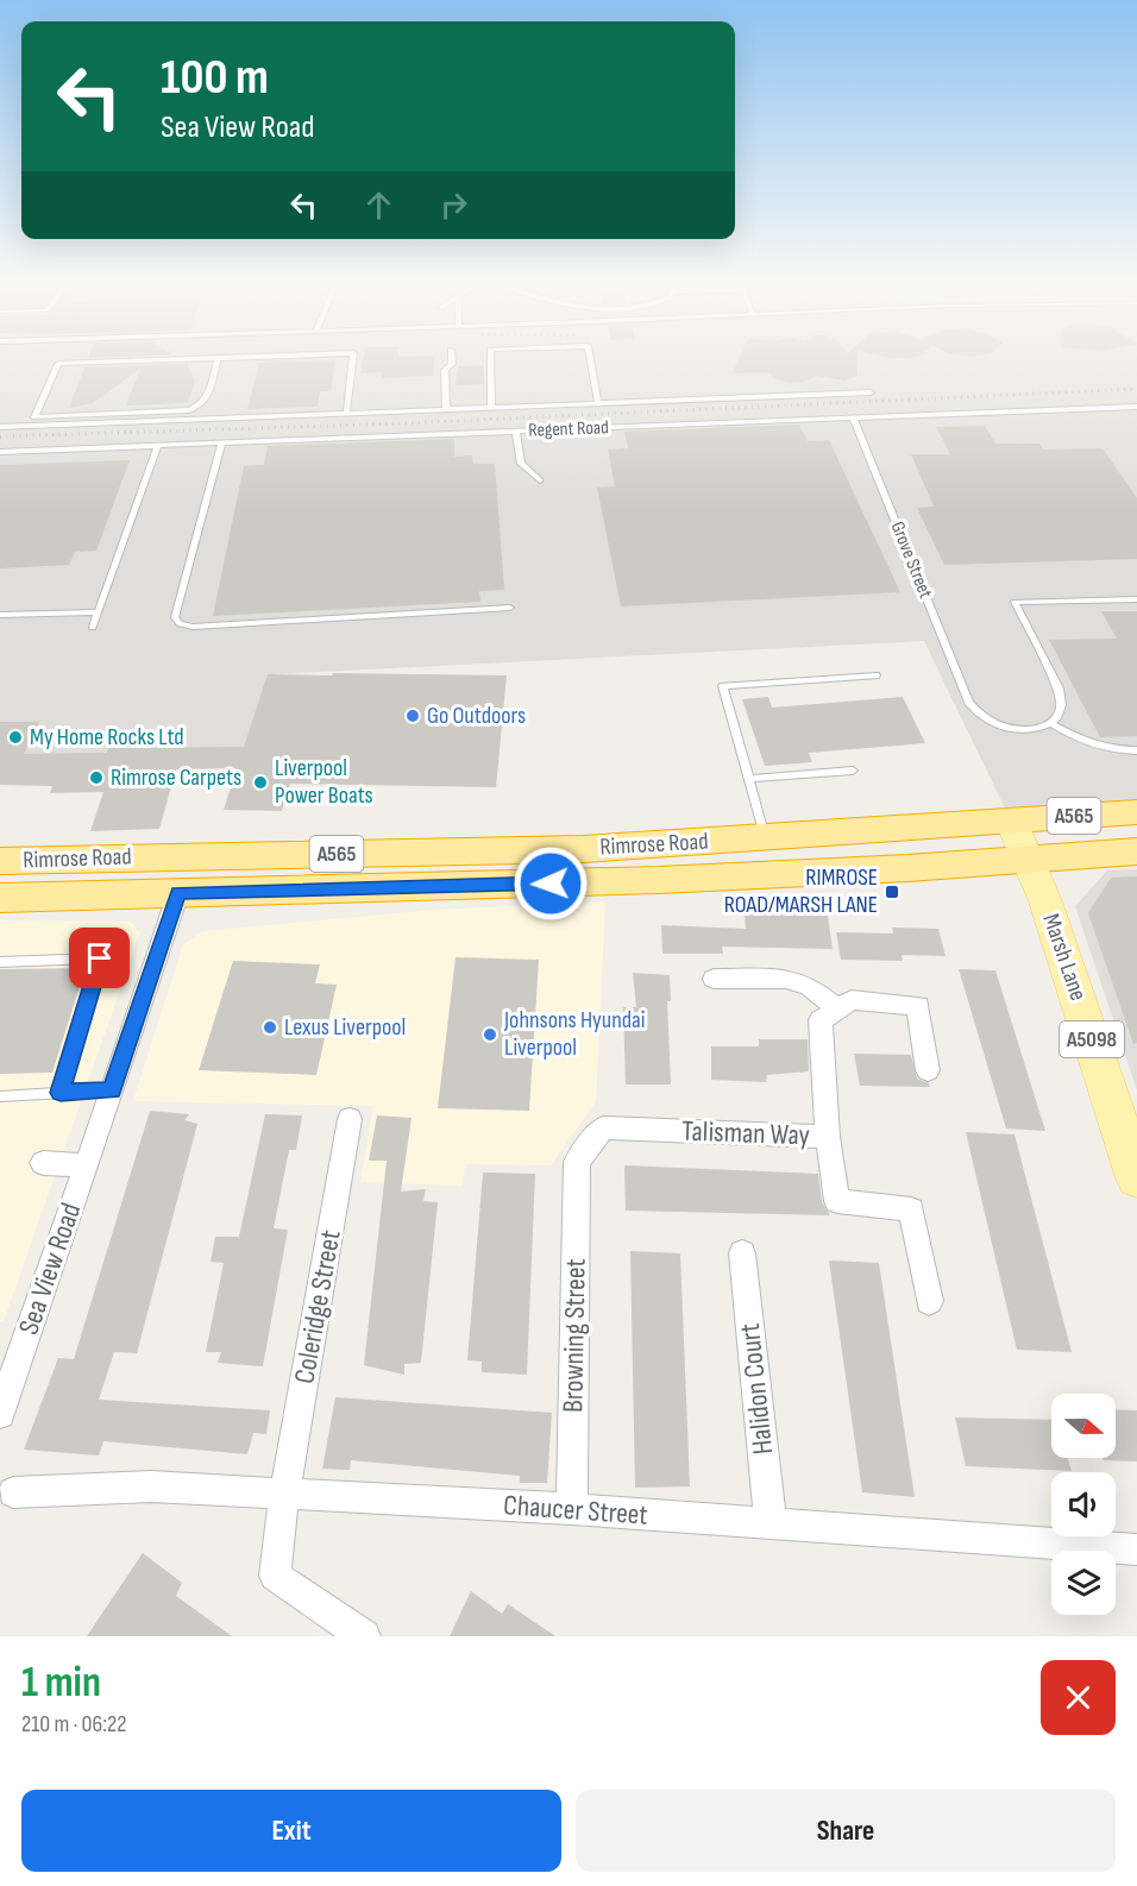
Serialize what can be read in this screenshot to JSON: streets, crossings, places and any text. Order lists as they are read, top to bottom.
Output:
{
  "streets": {
    "highway": ["A565", "Rimrose Road"],
    "main road": ["Marsh Lane", "A5098"],
    "street": [
      "Talisman Way",
      "Sea View Road",
      "Coleridge Street",
      "Browning Street",
      "Halidon Court",
      "Chaucer Street"
    ],
    "lane": ["Regent Road", "Grove Street"]
  },
  "crossings": [
    ["Regent Road", "Grove Street"],
    ["Rimrose Road", "Marsh Lane"],
    ["Rimrose Road", "Sea View Road"],
    ["Talisman Way", "Browning Street"],
    ["Coleridge Street", "Chaucer Street"],
    ["Browning Street", "Chaucer Street"],
    ["Halidon Court", "Chaucer Street"]
  ],
  "places": {
    "other": [
      "Go Outdoors",
      "My Home Rocks Ltd",
      "Rimrose Carpets",
      "Liverpool Power Boats",
      "Lexus Liverpool",
      "Johnsons Hyundai Liverpool"
    ],
    "transit": ["RIMROSE ROAD/MARSH LANE"]
  },
  "north": "right",
  "page": {
    "turn": ["100 m", "Sea View Road"],
    "heading": ["1 min", "210 m · 06:22"],
    "buttons": ["Exit", "Share"]
  }
}
